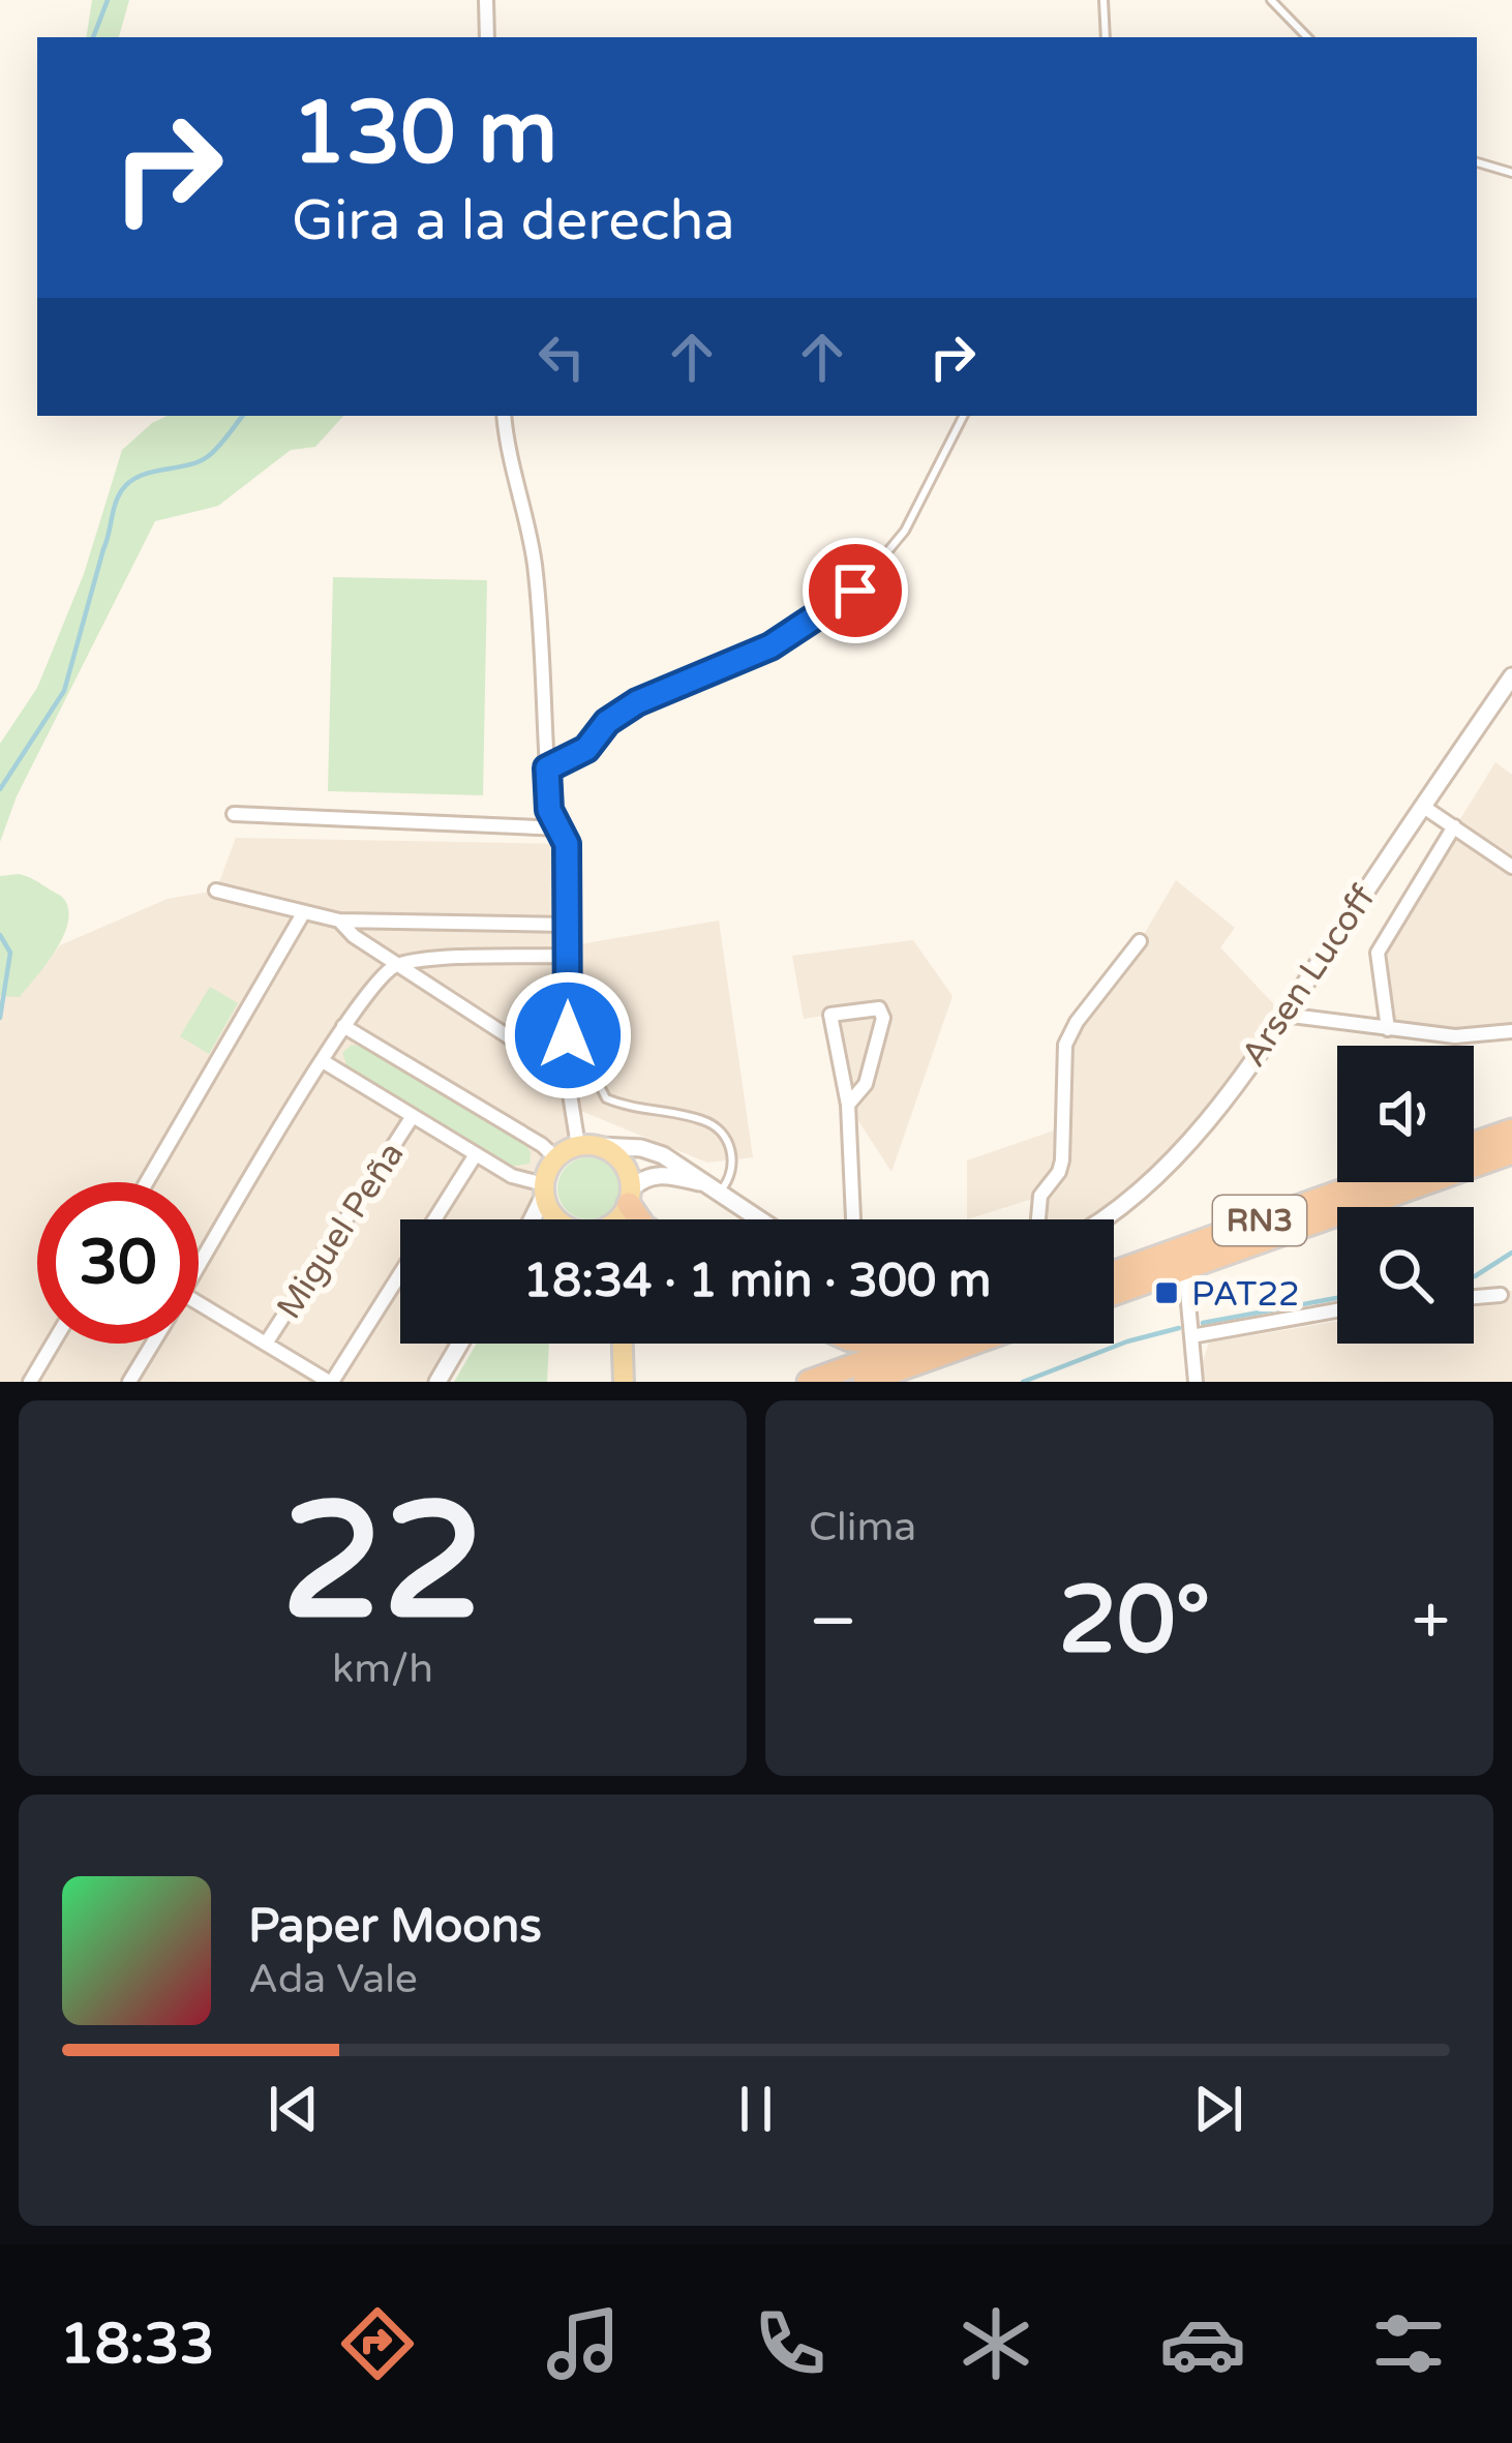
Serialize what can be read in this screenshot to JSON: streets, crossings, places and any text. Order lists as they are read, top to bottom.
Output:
{
  "streets": {
    "highway": ["RN3"],
    "street": ["Arsen Lucoff", "Miguel Peña"]
  },
  "places": {
    "transit": ["PAT22"]
  },
  "page": {
    "turn": ["130 m", "Gira a la derecha"],
    "limit": "30",
    "trip": "18:34 · 1 min · 300 m",
    "tile": [
      ["22", "km/h"],
      "Clima"
    ],
    "heat": ["−", "20°", "+"],
    "song": ["Paper Moons", "Ada Vale"],
    "tabs": "18:33"
  }
}
